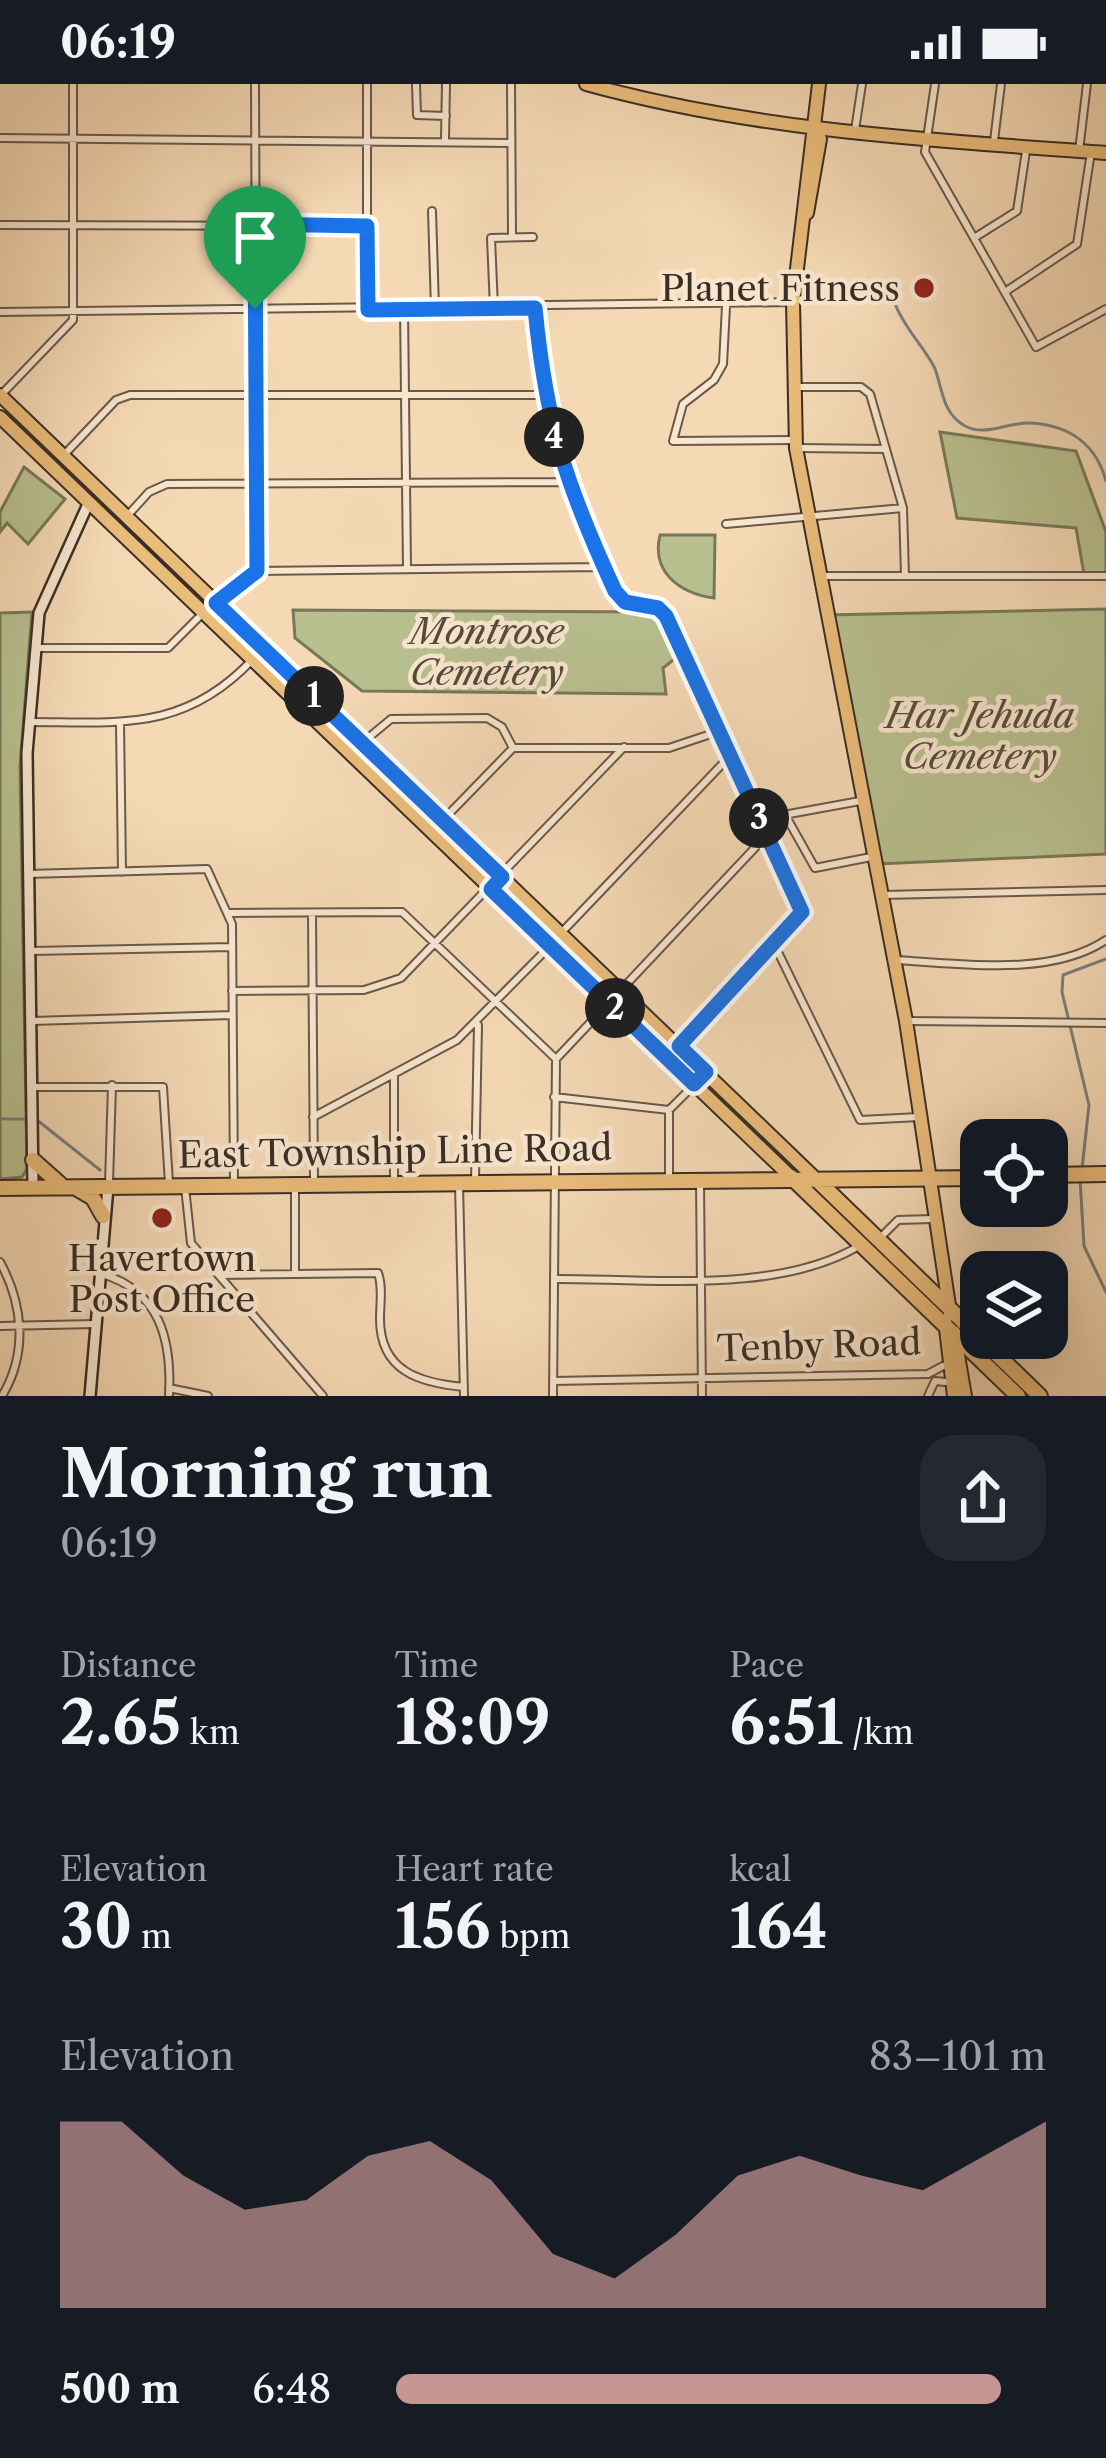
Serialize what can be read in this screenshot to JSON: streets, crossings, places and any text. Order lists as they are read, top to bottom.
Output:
{
  "streets": {
    "highway": ["East Township Line Road"],
    "street": ["Tenby Road"]
  },
  "parks": ["Montrose Cemetery", "Har Jehuda Cemetery"],
  "places": ["Planet Fitness", "Havertown Post Office"],
  "page": {
    "status": "06:19",
    "pins": [
      "4",
      "1",
      "3",
      "2"
    ],
    "heading": ["Morning run", "06:19"],
    "stats": [
      ["Distance", "2.65 km"],
      ["Time", "18:09"],
      ["Pace", "6:51 /km"],
      ["Elevation", "30 m"],
      ["Heart rate", "156 bpm"],
      ["kcal", "164"]
    ],
    "chart": ["Elevation", "83–101 m"],
    "list": [
      {
        "name": "500 m",
        "note": "6:48"
      }
    ]
  }
}
